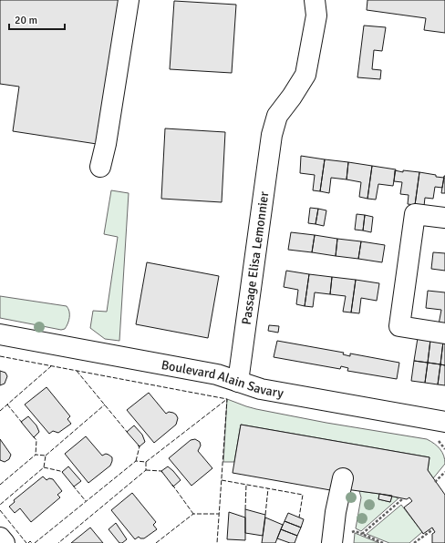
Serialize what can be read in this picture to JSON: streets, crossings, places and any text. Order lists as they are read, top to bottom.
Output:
{
  "streets": {
    "street": ["Passage Elisa Lemonnier", "Boulevard Alain Savary"]
  },
  "crossings": [
    ["Passage Elisa Lemonnier", "Boulevard Alain Savary"]
  ],
  "scale_bar": "20 m"
}
